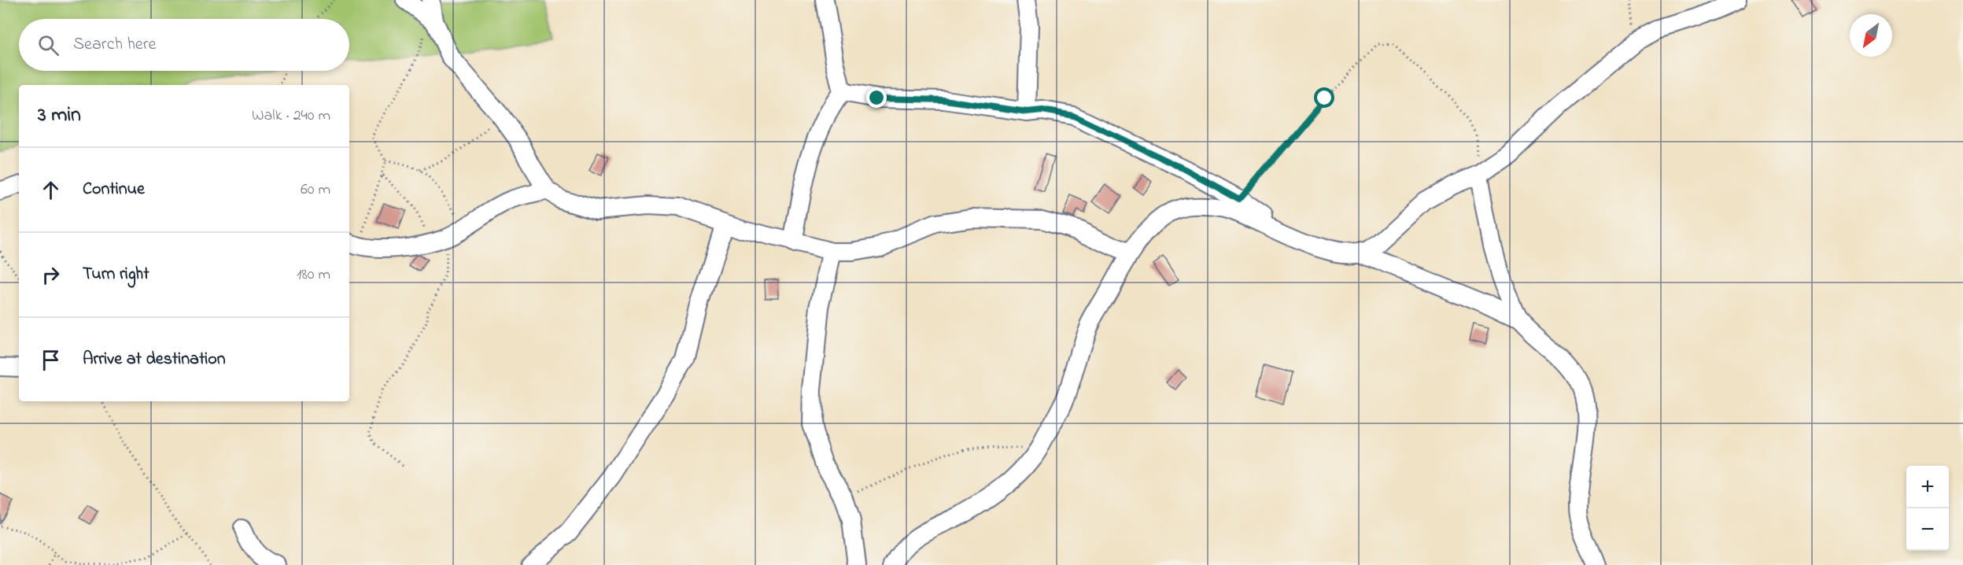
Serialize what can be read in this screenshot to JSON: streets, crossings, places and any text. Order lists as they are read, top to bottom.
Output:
{
  "north": "bottom left",
  "page": {
    "search": "Search here",
    "heading": ["3 min", "Walk · 240 m"],
    "list": [
      ["Continue", "60 m"],
      ["Turn right", "180 m"],
      "Arrive at destination"
    ],
    "map_buttons": ["+", "−"]
  }
}
